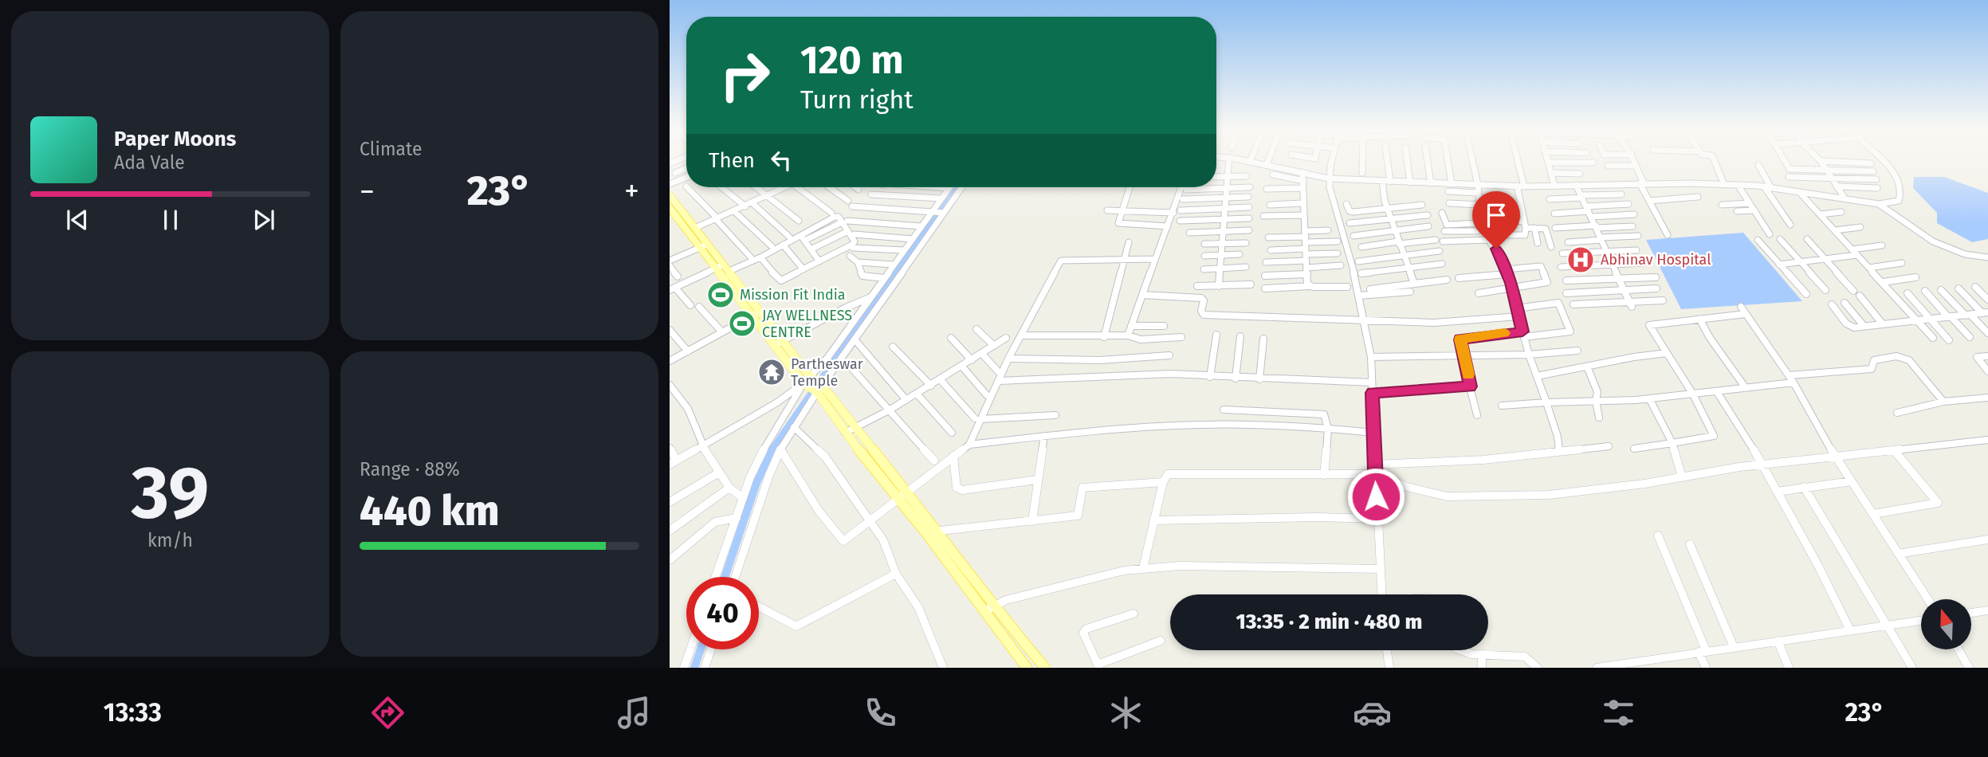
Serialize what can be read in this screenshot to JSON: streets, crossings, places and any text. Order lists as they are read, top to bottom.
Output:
{
  "places": {
    "hospital": ["Abhinav Hospital"],
    "sports": ["Mission Fit India", "JAY WELLNESS CENTRE"],
    "temple": ["Partheswar Temple"]
  },
  "north": "top",
  "page": {
    "tile": [
      "Climate",
      ["39", "km/h"],
      ["Range · 88%", "440 km"]
    ],
    "turn": ["120 m", "Turn right"],
    "song": ["Paper Moons", "Ada Vale"],
    "then": "Then",
    "heat": ["−", "23°", "+"],
    "limit": "40",
    "trip": "13:35 · 2 min · 480 m",
    "tabs": ["13:33", "23°"]
  }
}
